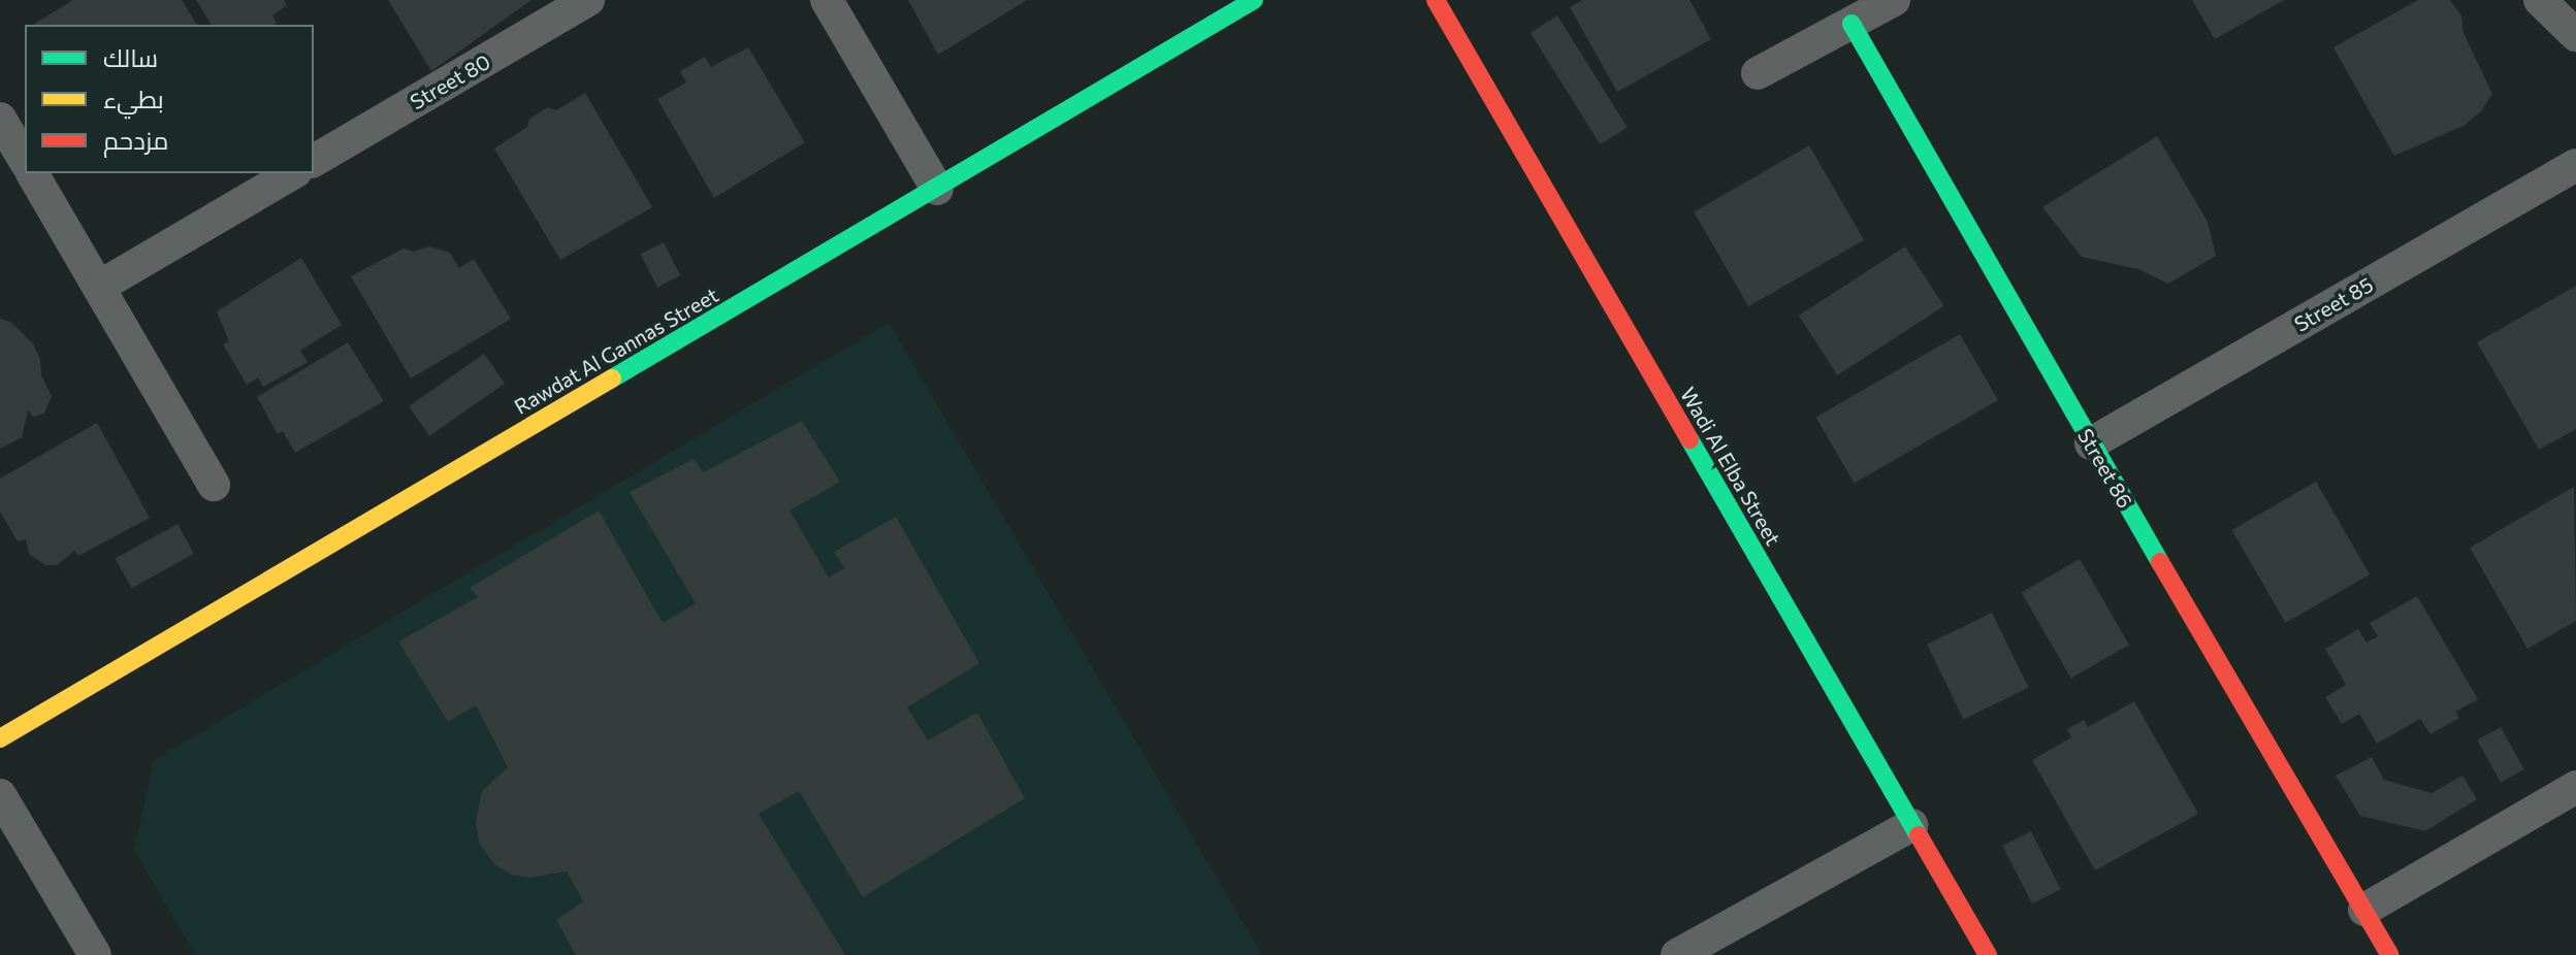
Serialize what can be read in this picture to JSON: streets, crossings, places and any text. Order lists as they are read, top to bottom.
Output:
{
  "streets": {
    "street": [
      "Street 80",
      "Street 85",
      "Rawdat Al Gannas Street",
      "Wadi Al Elba Street",
      "Street 86"
    ]
  },
  "crossings": [
    ["Street 85", "Street 86"]
  ],
  "legend": ["سالك", "بطيء", "مزدحم"]
}
